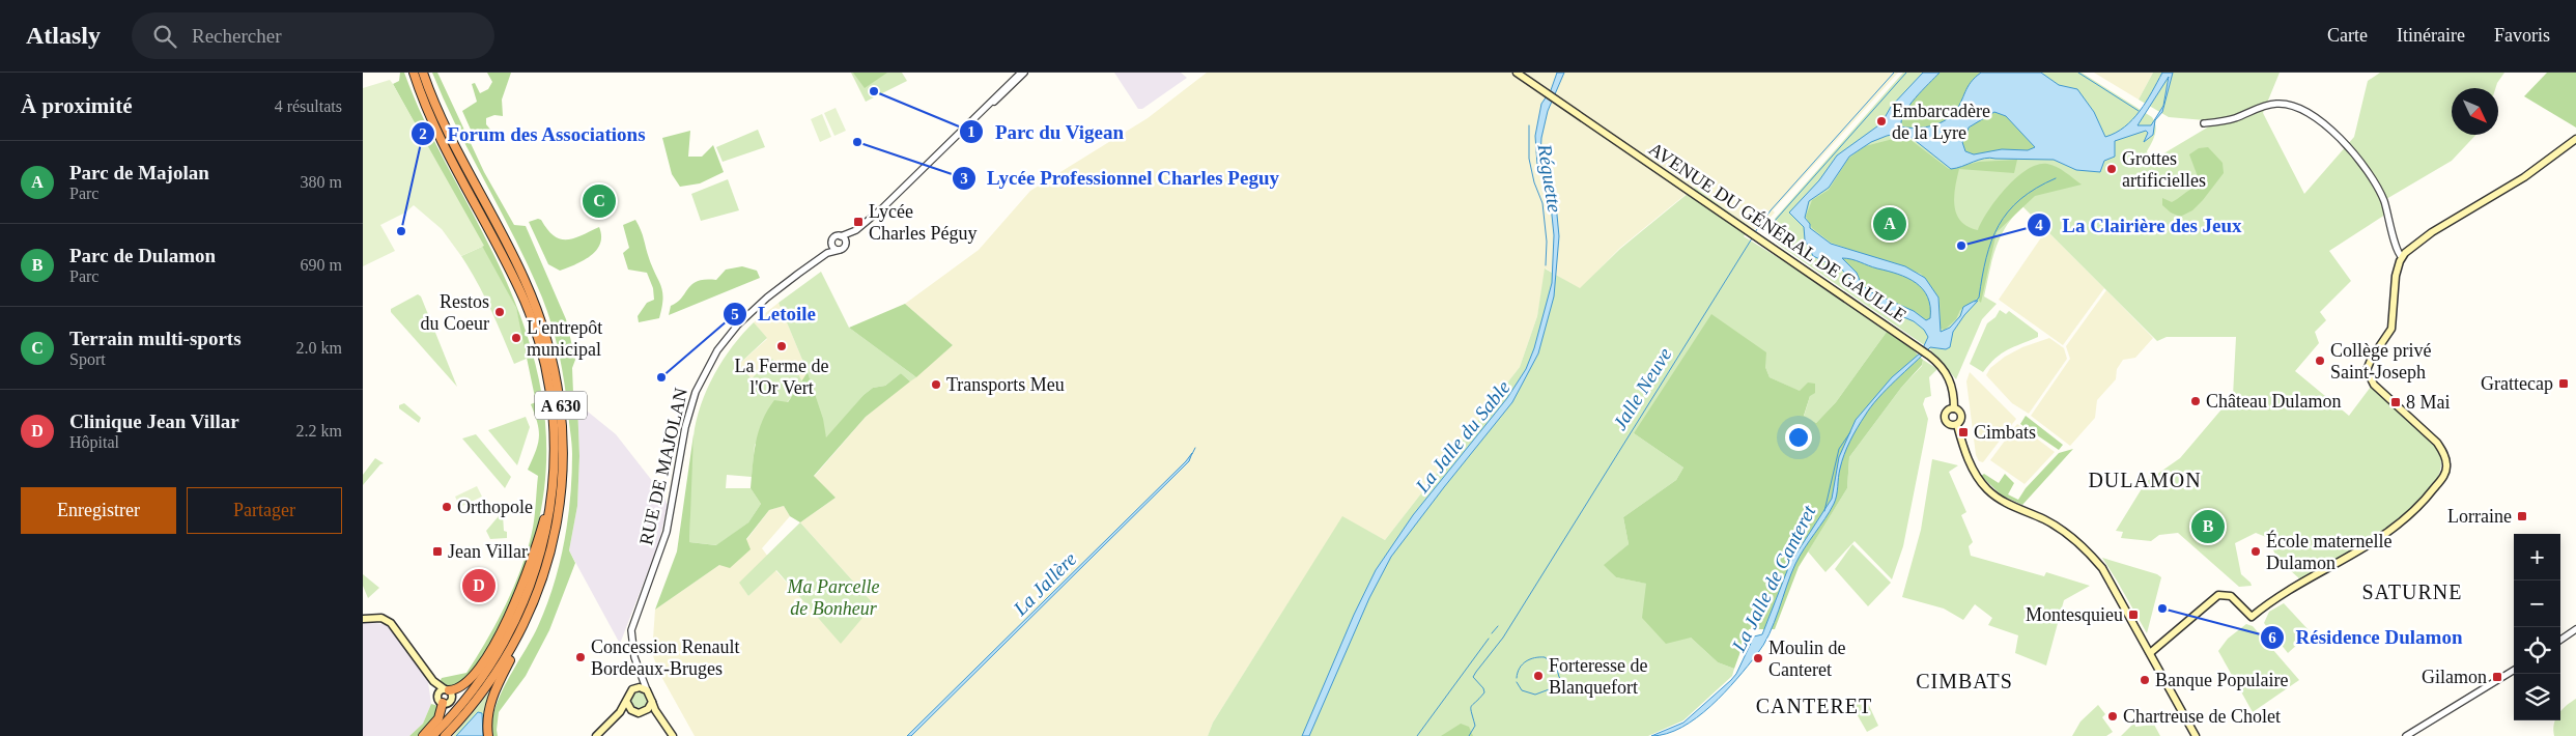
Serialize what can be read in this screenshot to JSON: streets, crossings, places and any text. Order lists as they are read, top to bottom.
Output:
{
  "streets": {
    "highway": ["A 630"],
    "main road": ["AVENUE DU GÉNÉRAL DE GAULLE"],
    "street": ["RUE DE MAJOLAN"]
  },
  "districts": [
    "DULAMON",
    "SATURNE",
    "CIMBATS",
    "CANTERET"
  ],
  "water": [
    "Réguette",
    "Jalle Neuve",
    "La Jalle du Sable",
    "La Jalle de Canteret",
    "La Jallère"
  ],
  "parks": ["Ma Parcelle de Bonheur"],
  "places": {
    "other": [
      "Parc du Vigean",
      "Embarcadère de la Lyre",
      "Lycée Professionnel Charles Peguy",
      "Grottes artificielles",
      "Forum des Associations",
      "La Clairière des Jeux",
      "Restos du Coeur",
      "L'entrepôt municipal",
      "La Ferme de l'Or Vert",
      "Collège privé Saint-Joseph",
      "Letoile",
      "Transports Meu",
      "Château Dulamon",
      "Orthopole",
      "École maternelle Dulamon",
      "Résidence Dulamon",
      "Concession Renault Bordeaux-Bruges",
      "Moulin de Canteret",
      "Forteresse de Blanquefort",
      "Banque Populaire",
      "Chartreuse de Cholet"
    ],
    "transit": [
      "Lycée Charles Péguy",
      "Grattecap",
      "8 Mai",
      "Cimbats",
      "Lorraine",
      "Jean Villar",
      "Montesquieu",
      "Gilamon"
    ]
  },
  "north": "bottom right",
  "page": {
    "header": "Atlasly",
    "search": "Rechercher",
    "nav": ["Carte", "Itinéraire", "Favoris"],
    "heading": ["À proximité", "4 résultats"],
    "list": [
      {
        "mark": "A",
        "name": "Parc de Majolan",
        "note": "Parc",
        "value": "380 m"
      },
      {
        "mark": "B",
        "name": "Parc de Dulamon",
        "note": "Parc",
        "value": "690 m"
      },
      {
        "mark": "C",
        "name": "Terrain multi-sports",
        "note": "Sport",
        "value": "2.0 km"
      },
      {
        "mark": "D",
        "name": "Clinique Jean Villar",
        "note": "Hôpital",
        "value": "2.2 km"
      }
    ],
    "pins": [
      "C",
      "A",
      "B",
      "D"
    ],
    "buttons": ["Enregistrer", "Partager"],
    "map_buttons": ["+", "−"]
  }
}
